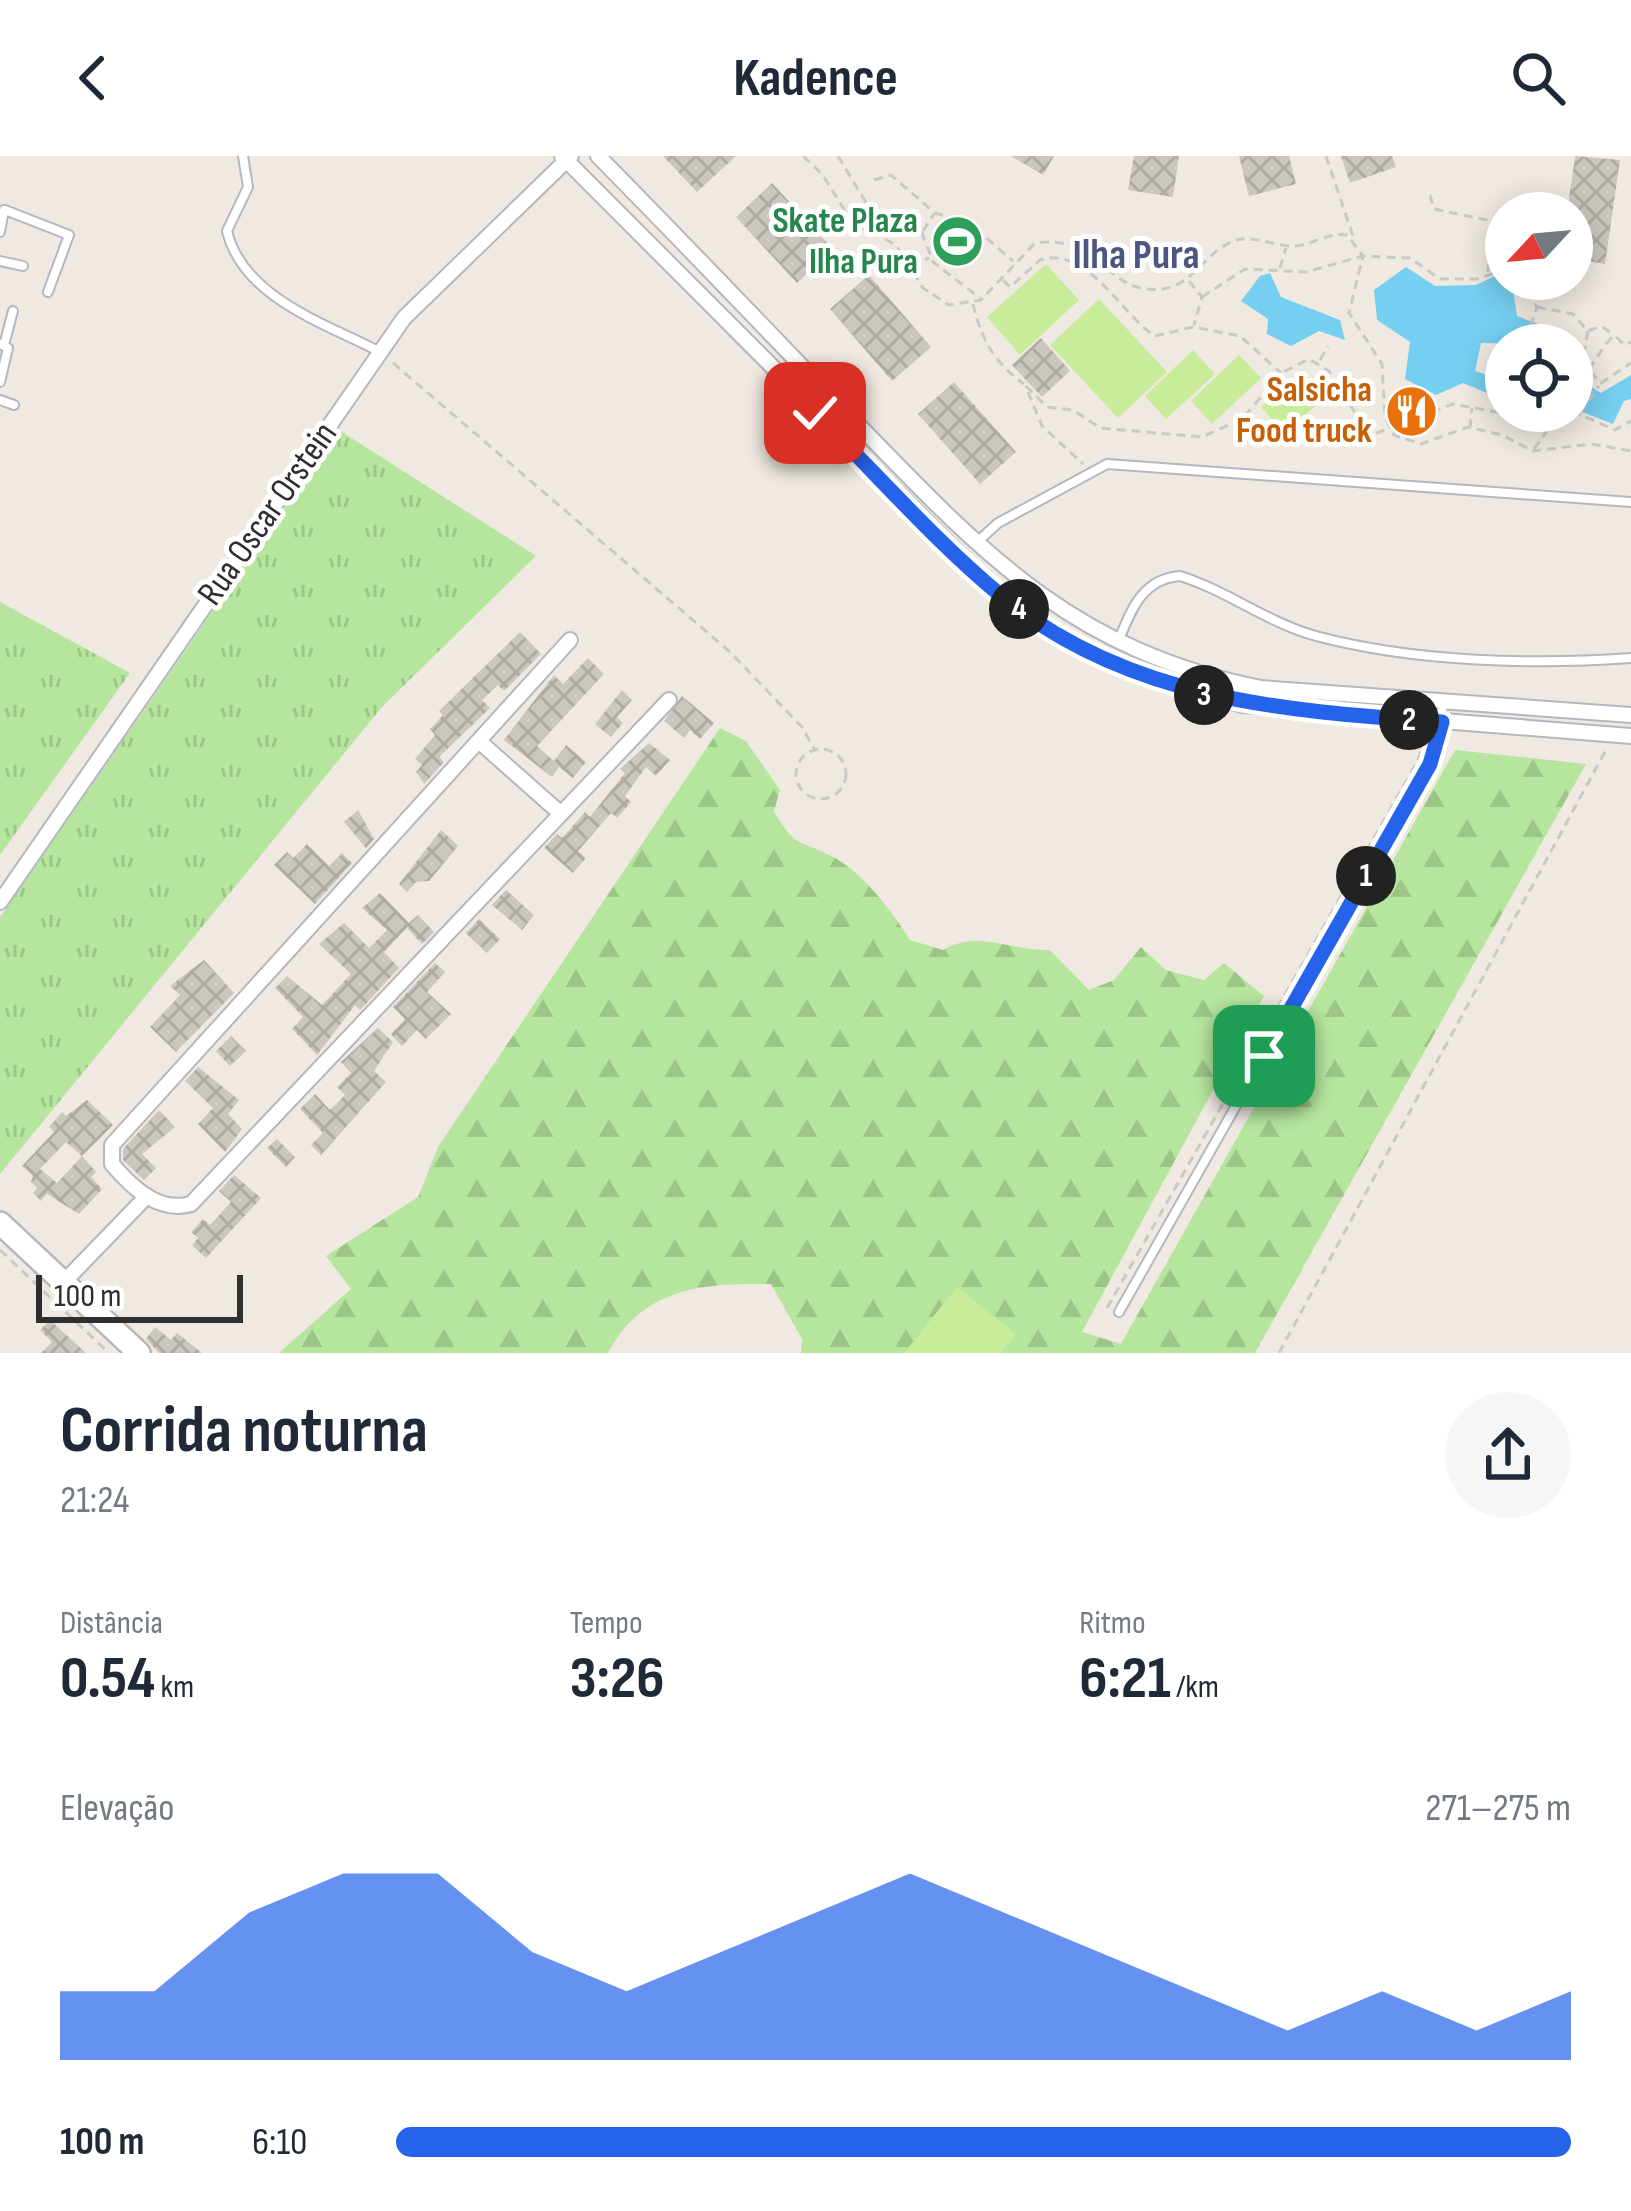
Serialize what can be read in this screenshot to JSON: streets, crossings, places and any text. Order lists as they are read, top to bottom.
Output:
{
  "streets": {
    "street": ["Rua Oscar Orstein"]
  },
  "districts": ["Ilha Pura"],
  "places": {
    "sports": ["Skate Plaza Ilha Pura"],
    "restaurant": ["Salsicha Food truck"]
  },
  "scale_bar": "100 m",
  "north": "bottom left",
  "page": {
    "header": "Kadence",
    "pins": [
      "4",
      "3",
      "2",
      "1"
    ],
    "scale": "100 m",
    "heading": ["Corrida noturna", "21:24"],
    "stats": [
      ["Distância", "0.54 km"],
      ["Tempo", "3:26"],
      ["Ritmo", "6:21 /km"]
    ],
    "chart": ["Elevação", "271–275 m"],
    "list": [
      {
        "name": "100 m",
        "note": "6:10"
      }
    ]
  }
}
